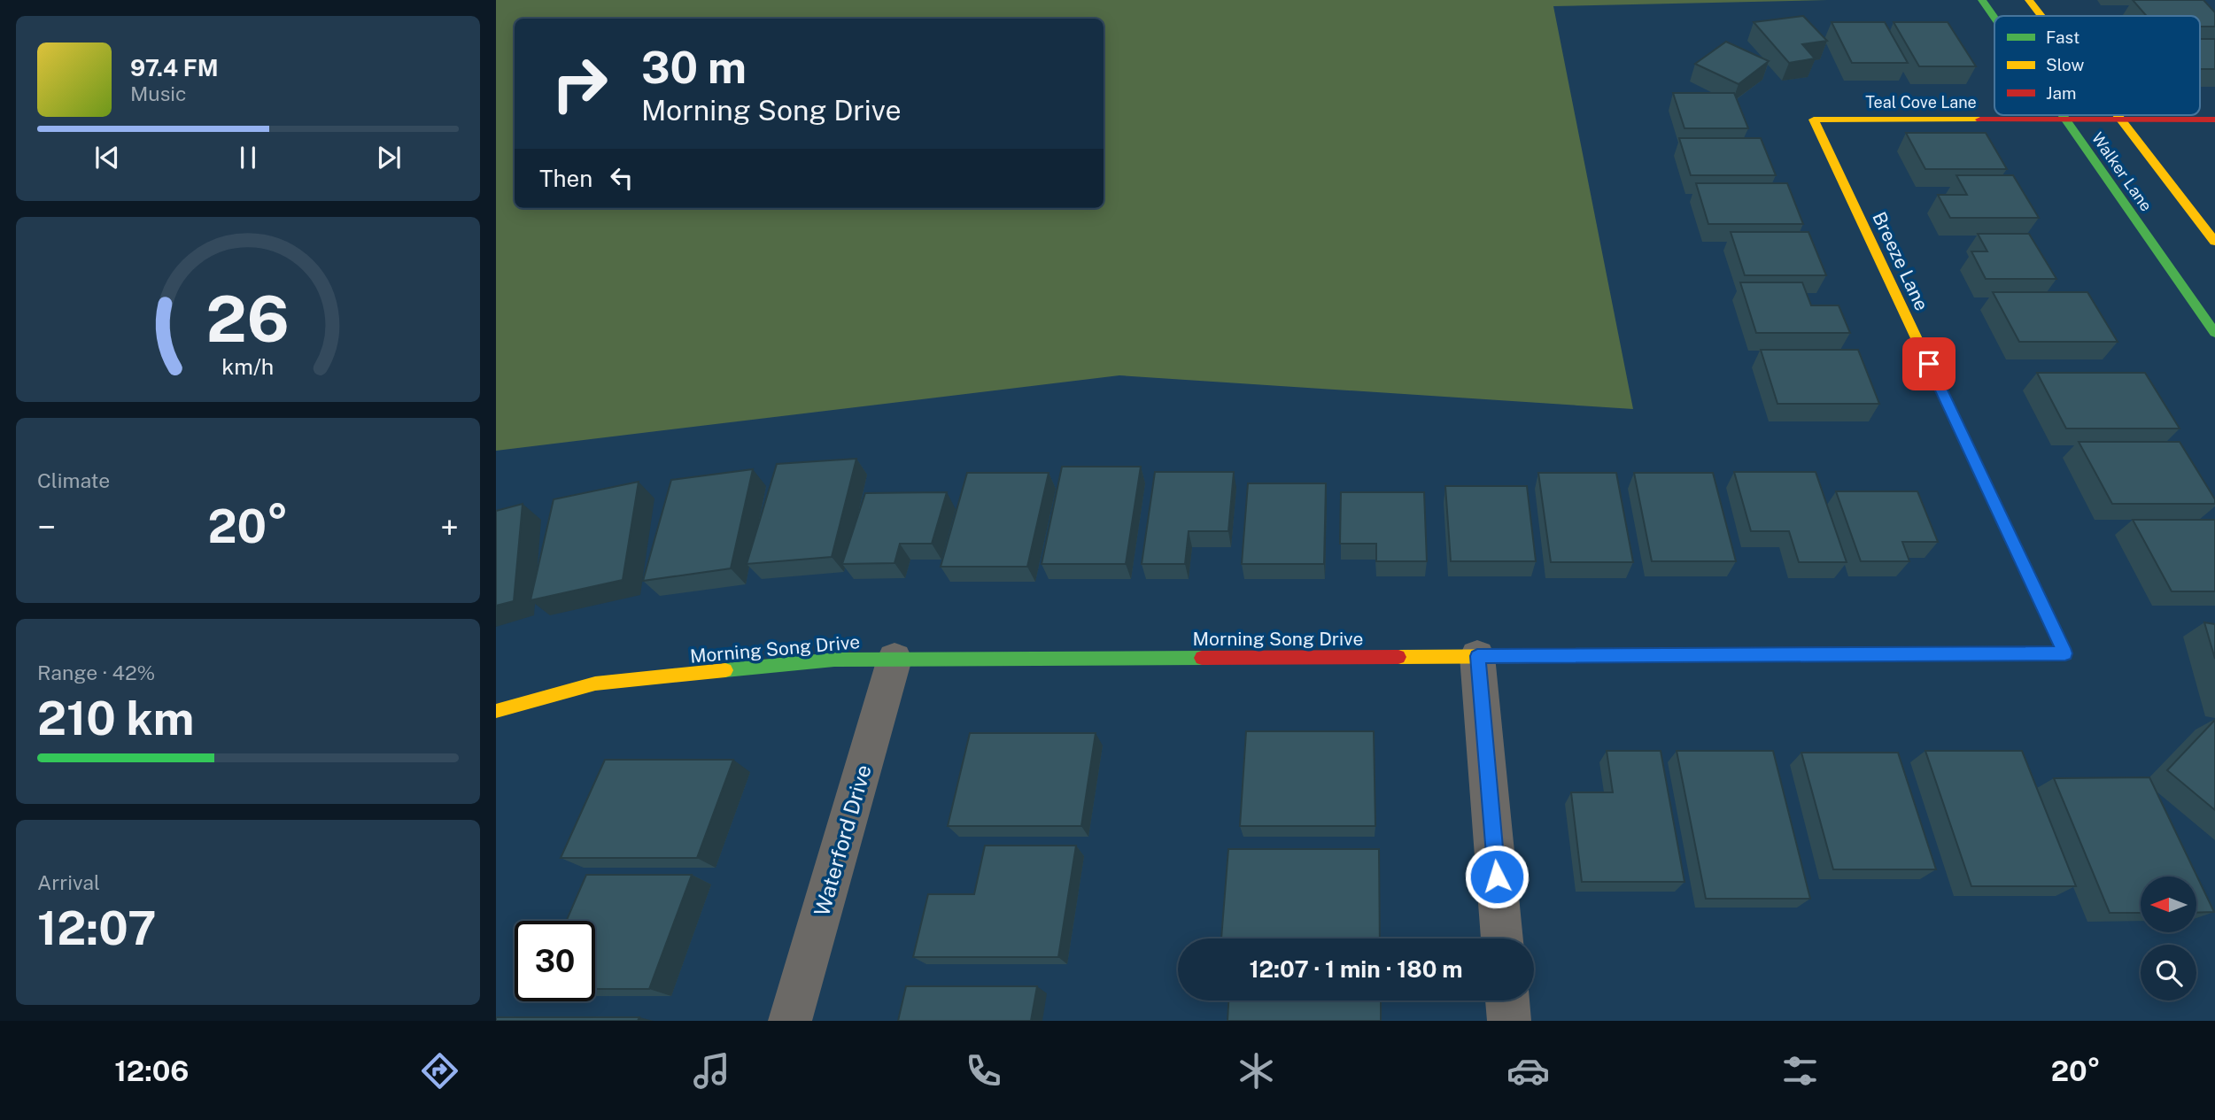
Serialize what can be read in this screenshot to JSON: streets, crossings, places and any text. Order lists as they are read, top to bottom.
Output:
{
  "streets": {
    "street": [
      "Teal Cove Lane",
      "Walker Lane",
      "Breeze Lane",
      "Morning Song Drive",
      "Waterford Drive"
    ]
  },
  "crossings": [
    ["Teal Cove Lane", "Walker Lane"],
    ["Teal Cove Lane", "Breeze Lane"],
    ["Breeze Lane", "Morning Song Drive"],
    ["Morning Song Drive", "Waterford Drive"]
  ],
  "legend": ["Fast", "Slow", "Jam"],
  "north": "left",
  "page": {
    "turn": ["30 m", "Morning Song Drive"],
    "song": ["97.4 FM", "Music"],
    "then": "Then",
    "tile": [
      "Climate",
      ["Range · 42%", "210 km"],
      ["Arrival", "12:07"]
    ],
    "heat": ["−", "20°", "+"],
    "limit": "30",
    "trip": "12:07 · 1 min · 180 m",
    "tabs": ["12:06", "20°"],
    "gauge": ["26", "km/h"]
  }
}
